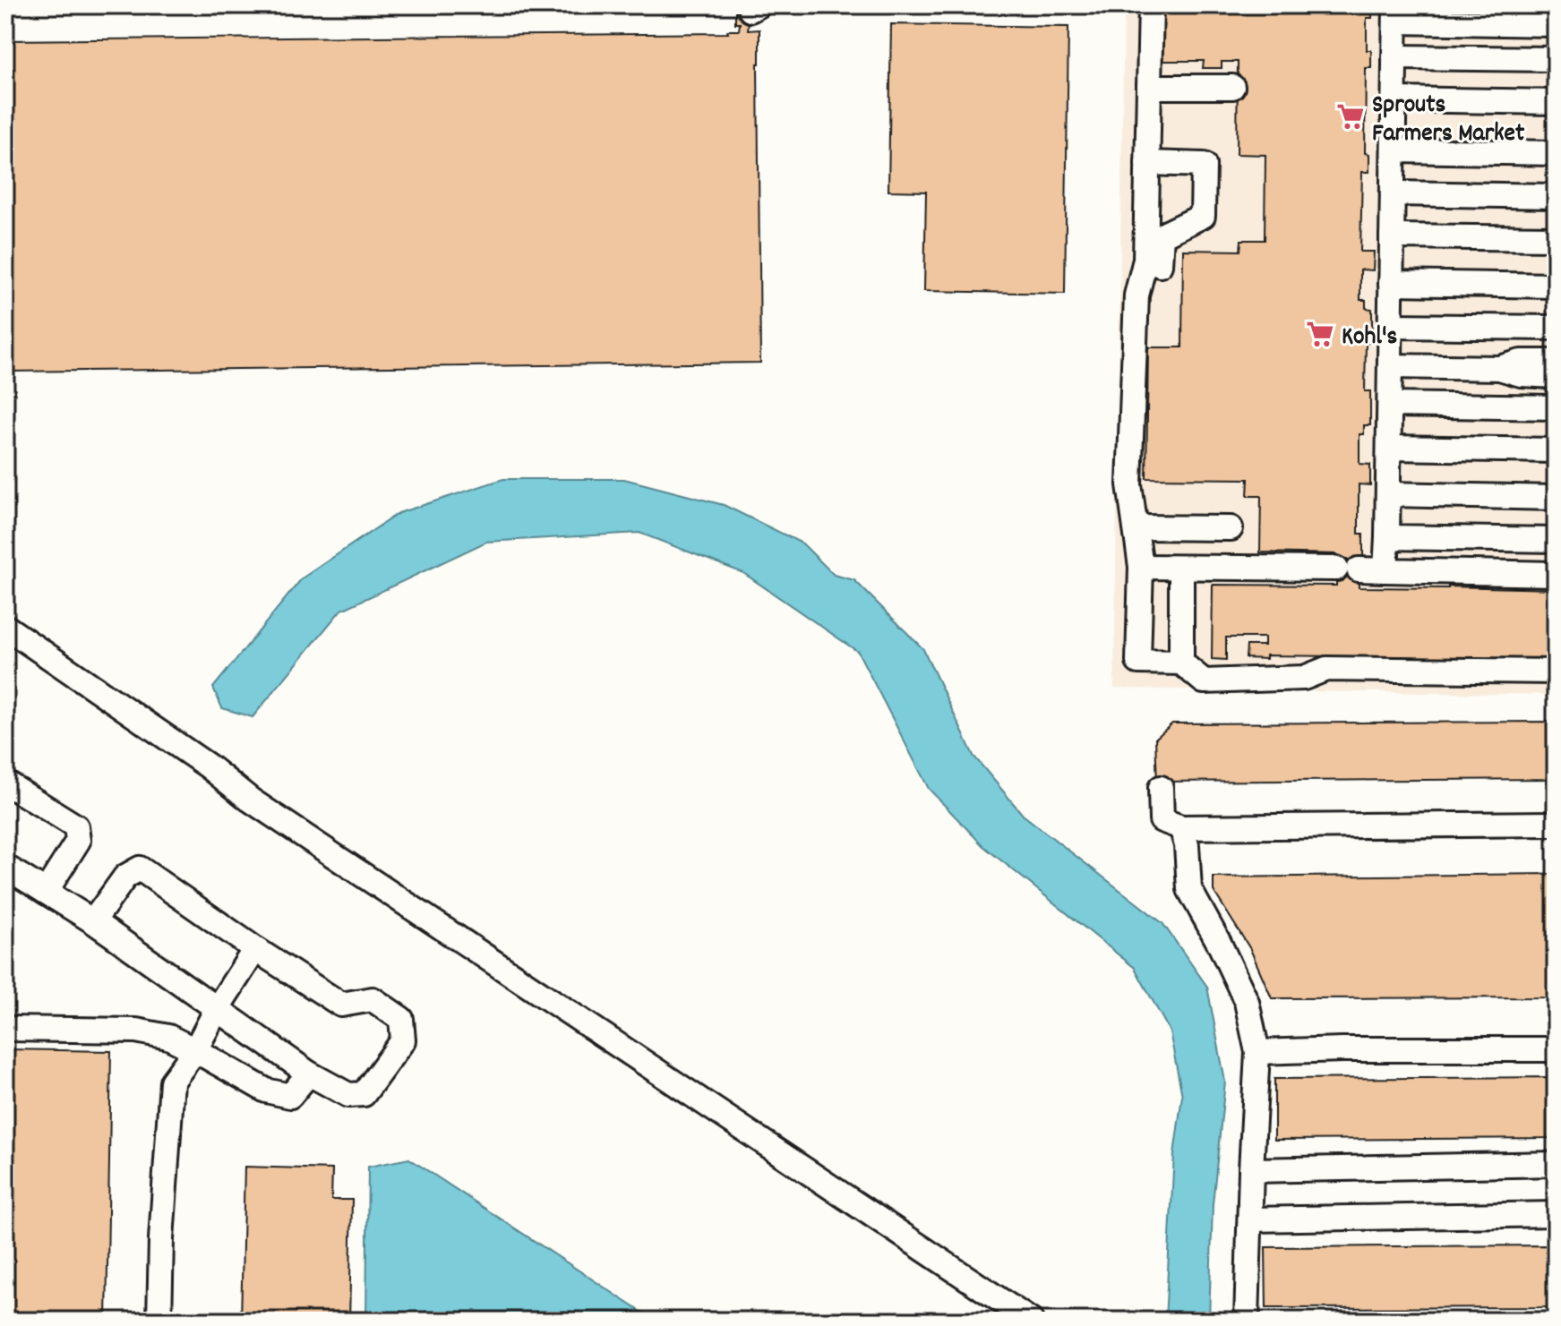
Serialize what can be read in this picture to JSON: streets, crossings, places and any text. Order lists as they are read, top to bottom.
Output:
{
  "places": {
    "supermarket": ["Sprouts Farmers Market", "Kohl's"]
  }
}
